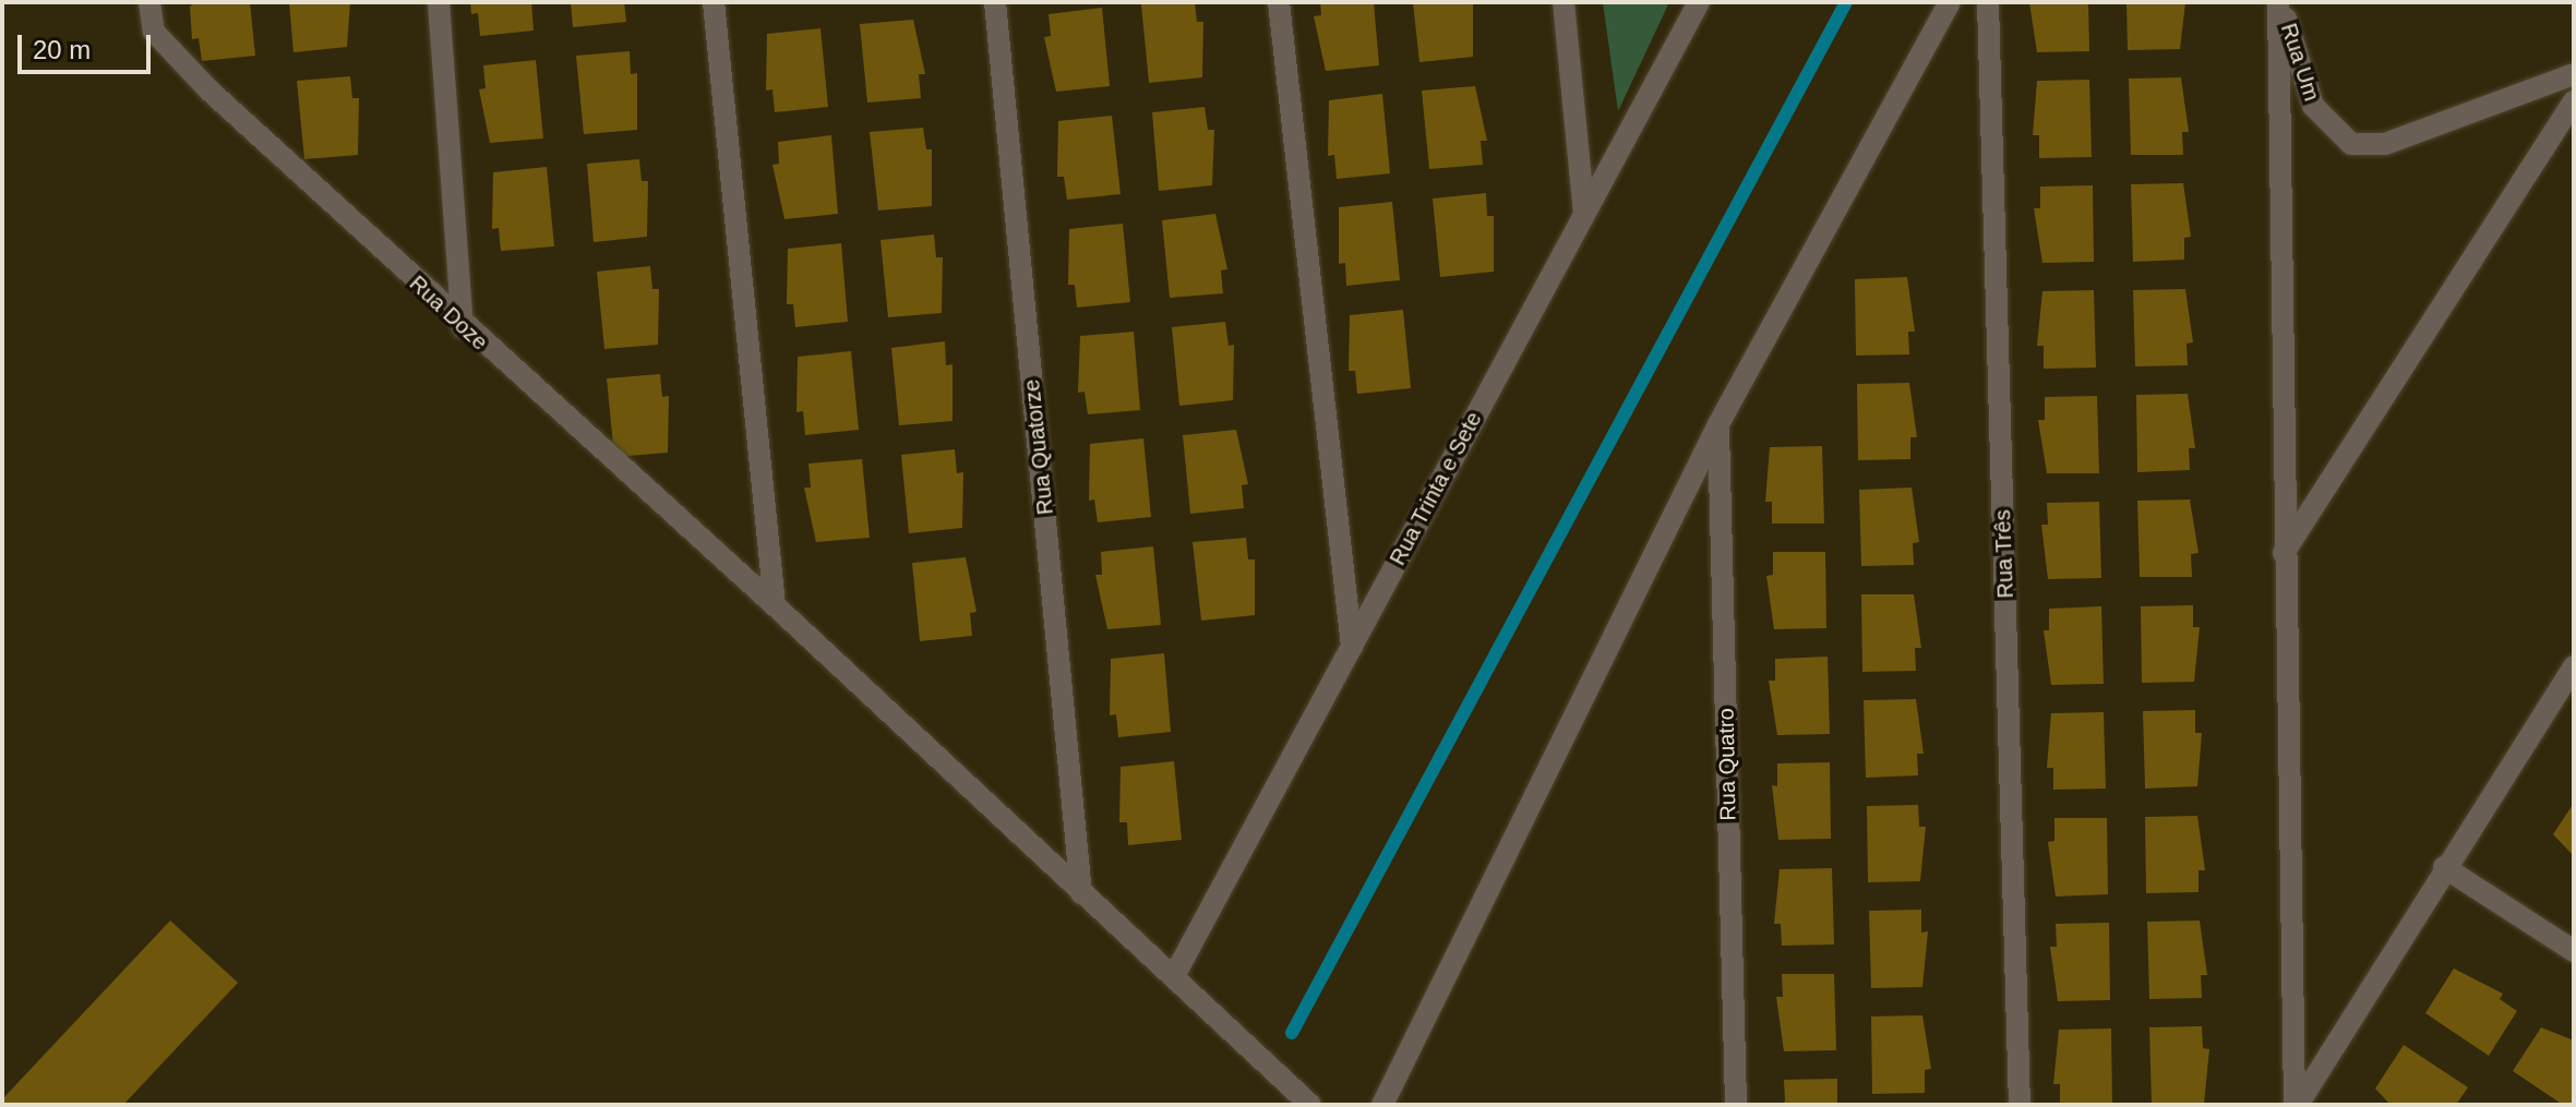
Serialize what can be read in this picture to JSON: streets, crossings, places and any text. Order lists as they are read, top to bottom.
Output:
{
  "streets": {
    "street": [
      "Rua Um",
      "Rua Doze",
      "Rua Quatorze",
      "Rua Trinta e Sete",
      "Rua Três",
      "Rua Quatro"
    ]
  },
  "crossings": [
    ["Rua Doze", "Rua Quatorze"],
    ["Rua Doze", "Rua Trinta e Sete"]
  ],
  "scale_bar": "20 m"
}
